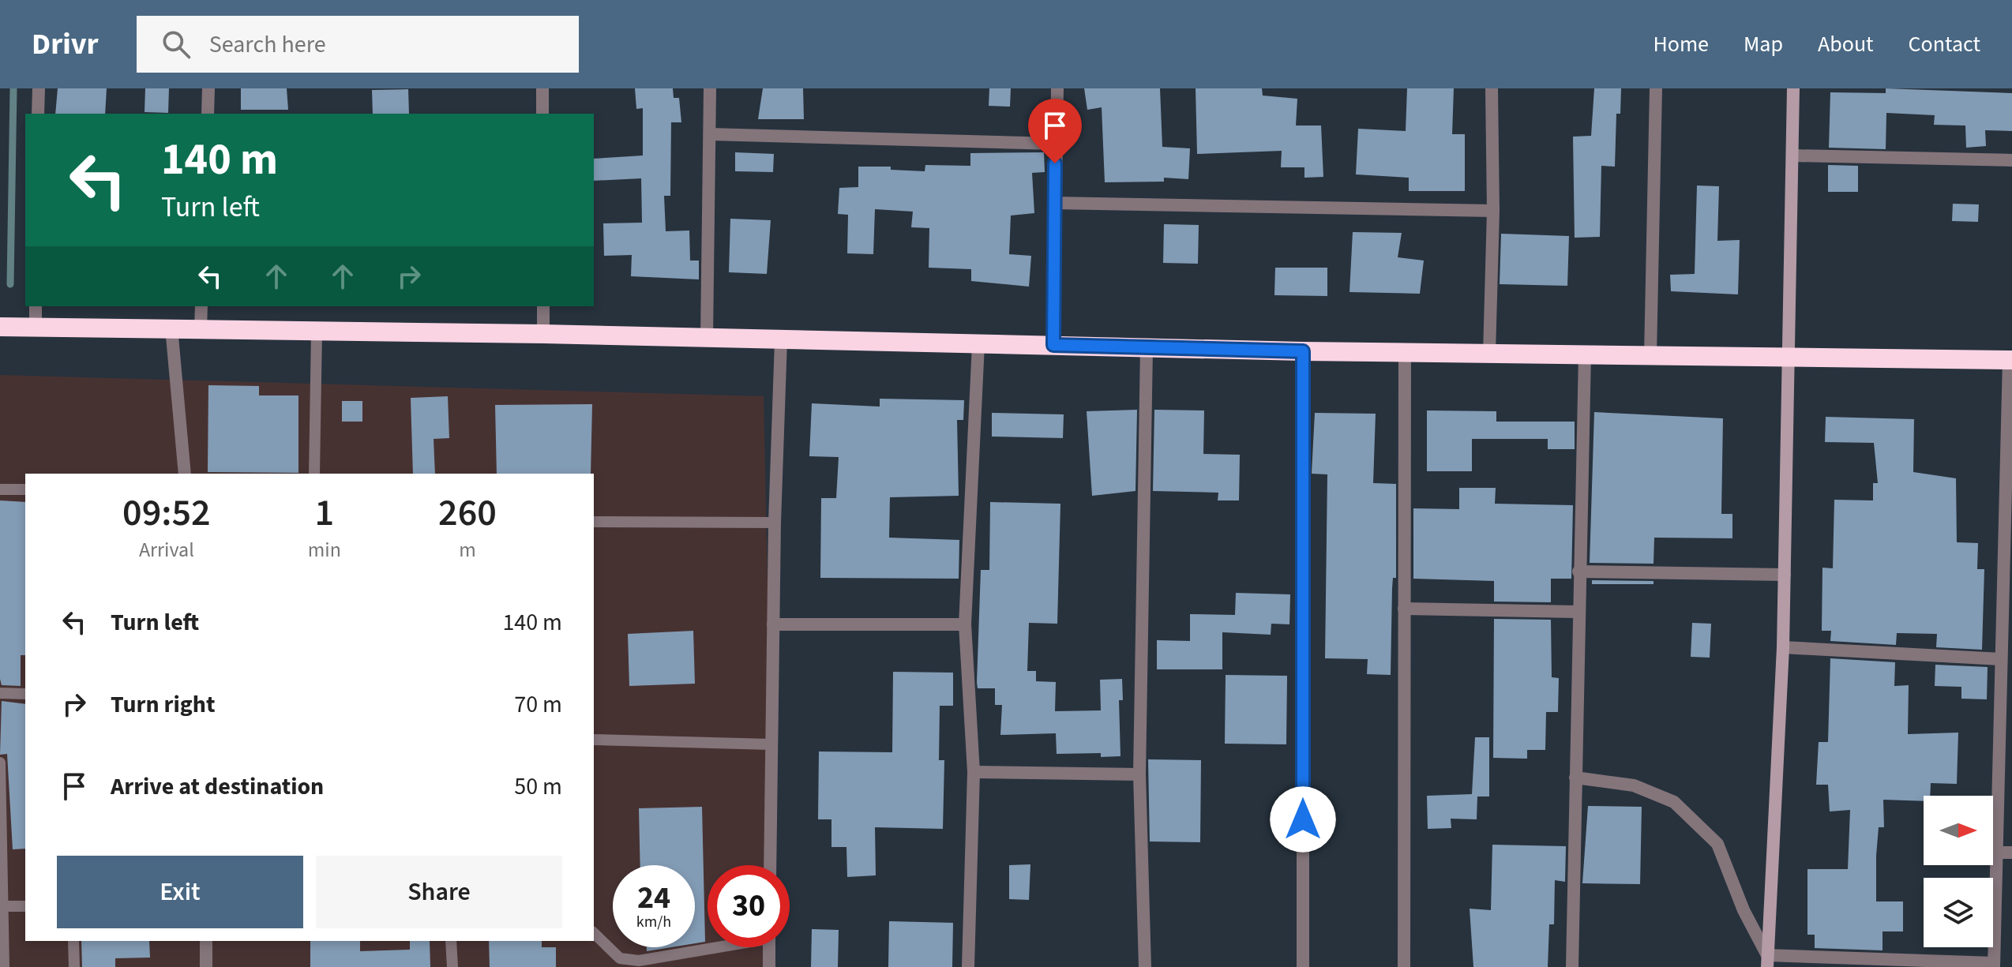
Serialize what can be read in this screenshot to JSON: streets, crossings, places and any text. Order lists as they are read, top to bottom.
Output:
{
  "north": "right",
  "page": {
    "header": "Drivr",
    "search": "Search here",
    "nav": [
      "Home",
      "Map",
      "About",
      "Contact"
    ],
    "turn": ["140 m", "Turn left"],
    "eta": [
      "09:52",
      "Arrival",
      "1",
      "min",
      "260",
      "m"
    ],
    "list": [
      {
        "name": "Turn left",
        "value": "140 m"
      },
      {
        "name": "Turn right",
        "value": "70 m"
      },
      {
        "name": "Arrive at destination",
        "value": "50 m"
      }
    ],
    "buttons": ["Exit", "Share"],
    "speed": "24 km/h",
    "limit": "30"
  }
}
